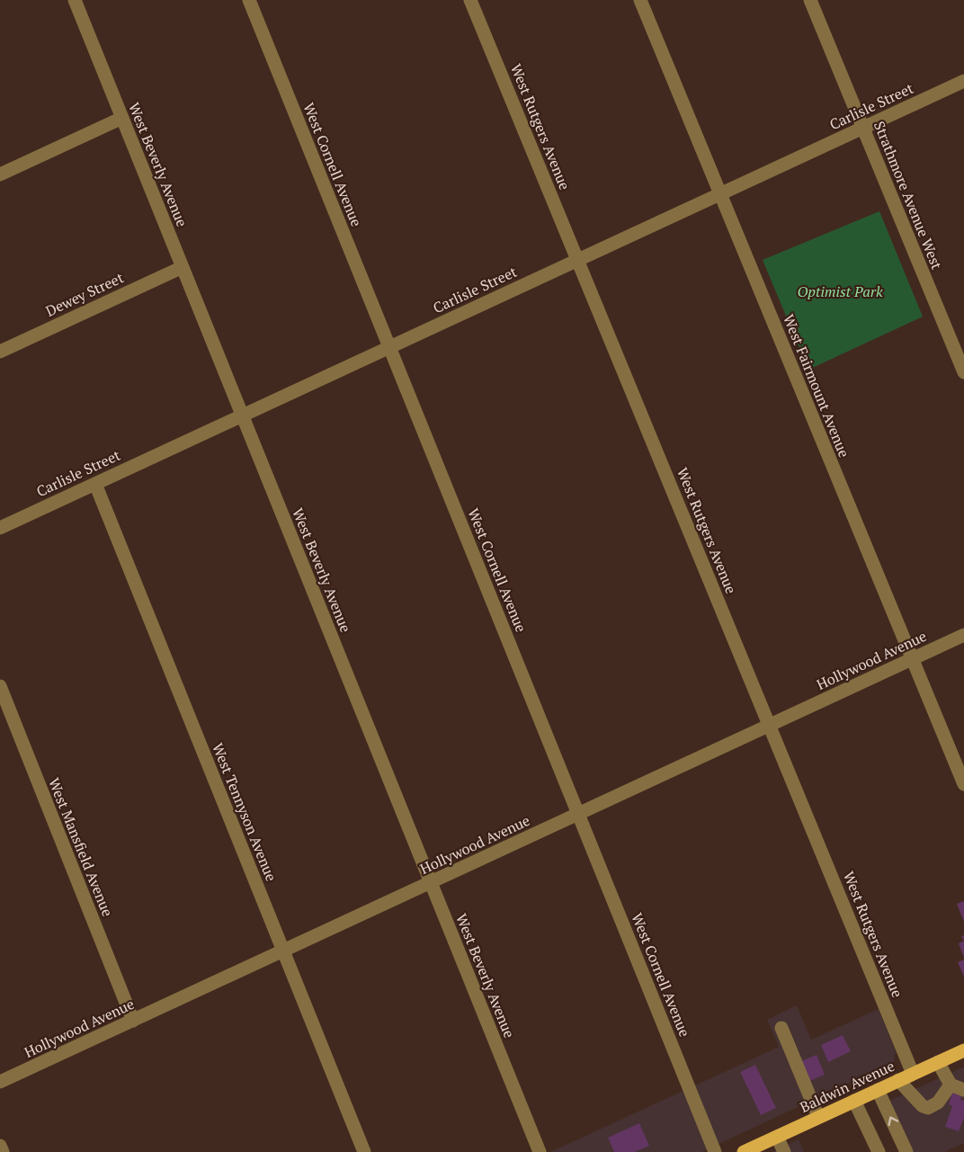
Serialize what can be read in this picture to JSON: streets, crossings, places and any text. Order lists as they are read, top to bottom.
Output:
{
  "streets": {
    "main road": ["Baldwin Avenue"],
    "street": [
      "Carlisle Street",
      "West Rutgers Avenue",
      "West Beverly Avenue",
      "West Cornell Avenue",
      "Strathmore Avenue West",
      "Dewey Street",
      "West Fairmount Avenue",
      "Hollywood Avenue",
      "West Tennyson Avenue",
      "West Mansfield Avenue"
    ]
  },
  "crossings": [
    ["Carlisle Street", "West Rutgers Avenue"],
    ["Carlisle Street", "West Beverly Avenue"],
    ["Carlisle Street", "West Cornell Avenue"],
    ["Carlisle Street", "Strathmore Avenue West"],
    ["Carlisle Street", "West Fairmount Avenue"],
    ["Carlisle Street", "West Tennyson Avenue"],
    ["West Rutgers Avenue", "Hollywood Avenue"],
    ["West Rutgers Avenue", "Baldwin Avenue"],
    ["West Beverly Avenue", "Dewey Street"],
    ["West Beverly Avenue", "Hollywood Avenue"],
    ["West Cornell Avenue", "Hollywood Avenue"],
    ["West Fairmount Avenue", "Hollywood Avenue"],
    ["Hollywood Avenue", "West Tennyson Avenue"],
    ["Hollywood Avenue", "West Mansfield Avenue"]
  ],
  "parks": ["Optimist Park"]
}
